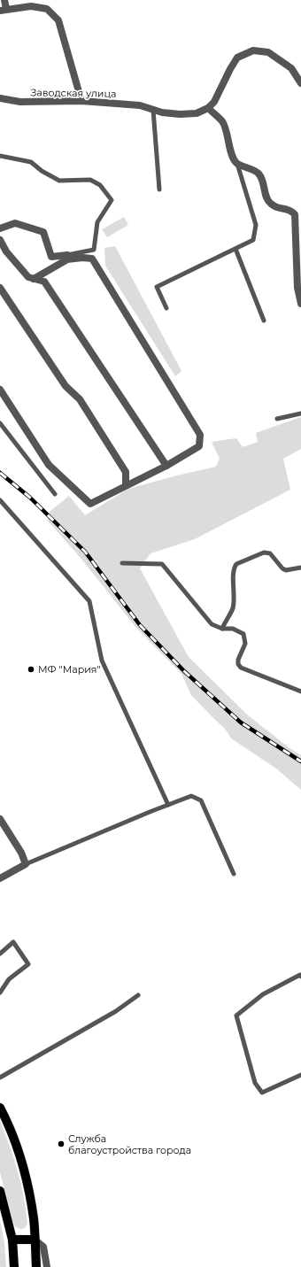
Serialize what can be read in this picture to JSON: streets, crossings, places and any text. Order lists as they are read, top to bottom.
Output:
{
  "streets": {
    "street": ["Заводская улица"]
  },
  "places": ["МФ \"Мария\"", "Служба благоустройства города"]
}
